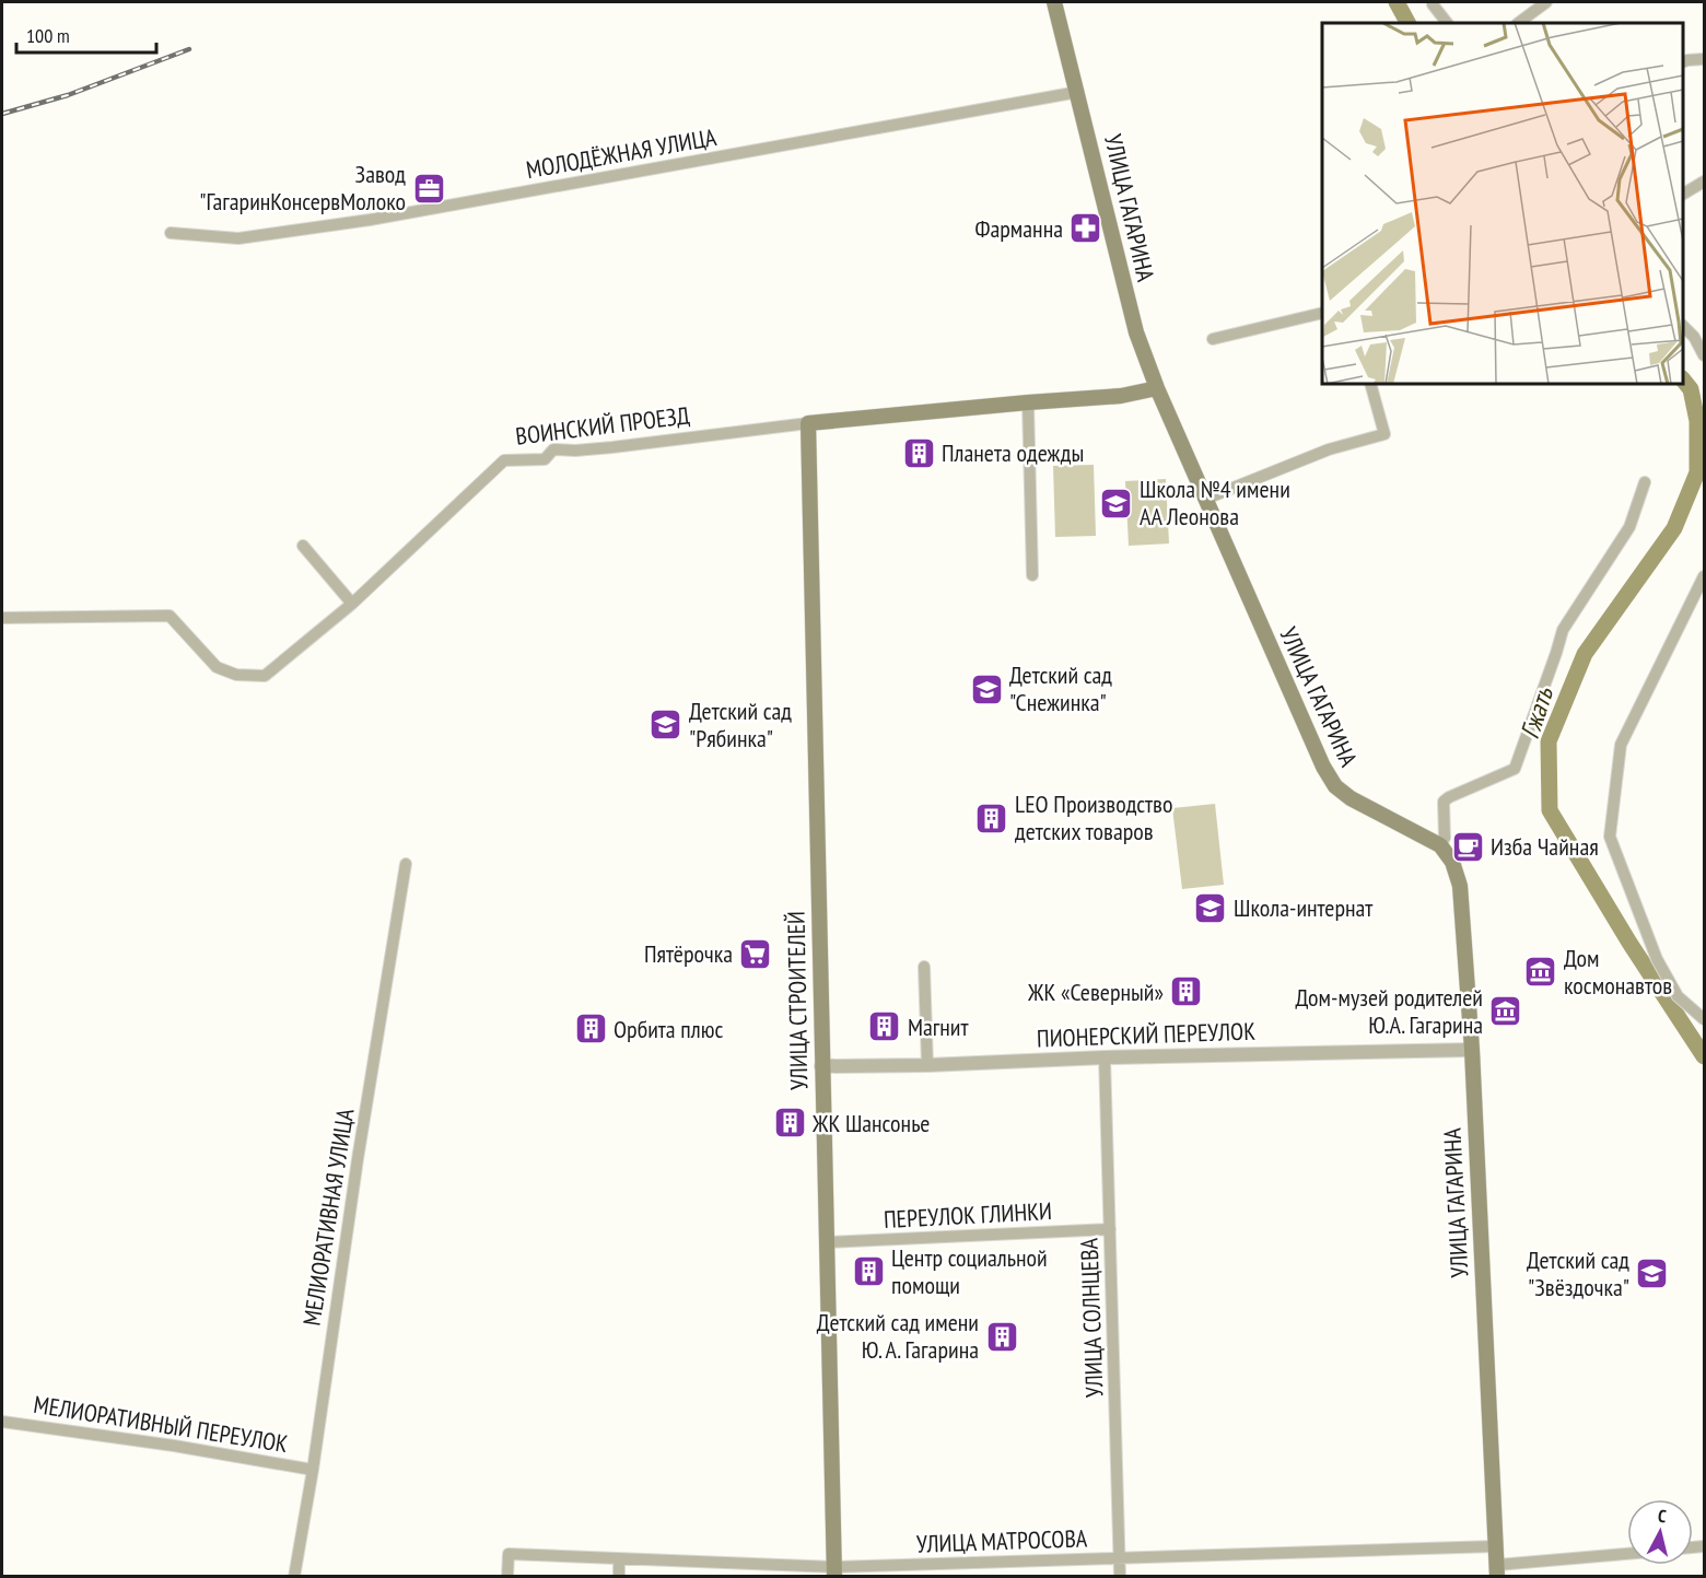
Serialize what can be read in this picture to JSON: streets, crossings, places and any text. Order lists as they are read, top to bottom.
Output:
{
  "streets": {
    "main road": ["УЛИЦА ГАГАРИНА", "ВОИНСКИЙ ПРОЕЗД", "УЛИЦА СТРОИТЕЛЕЙ"],
    "street": [
      "МОЛОДЁЖНАЯ УЛИЦА",
      "ПИОНЕРСКИЙ ПЕРЕУЛОК",
      "ПЕРЕУЛОК ГЛИНКИ",
      "МЕЛИОРАТИВНАЯ УЛИЦА",
      "УЛИЦА СОЛНЦЕВА",
      "МЕЛИОРАТИВНЫЙ ПЕРЕУЛОК",
      "УЛИЦА МАТРОСОВА"
    ]
  },
  "crossings": [
    ["МОЛОДЁЖНАЯ УЛИЦА", "УЛИЦА ГАГАРИНА"],
    ["УЛИЦА ГАГАРИНА", "ВОИНСКИЙ ПРОЕЗД"],
    ["УЛИЦА ГАГАРИНА", "ПИОНЕРСКИЙ ПЕРЕУЛОК"],
    ["УЛИЦА ГАГАРИНА", "УЛИЦА МАТРОСОВА"],
    ["ВОИНСКИЙ ПРОЕЗД", "УЛИЦА СТРОИТЕЛЕЙ"],
    ["УЛИЦА СТРОИТЕЛЕЙ", "ПИОНЕРСКИЙ ПЕРЕУЛОК"],
    ["УЛИЦА СТРОИТЕЛЕЙ", "ПЕРЕУЛОК ГЛИНКИ"],
    ["УЛИЦА СТРОИТЕЛЕЙ", "УЛИЦА МАТРОСОВА"],
    ["ПИОНЕРСКИЙ ПЕРЕУЛОК", "УЛИЦА СОЛНЦЕВА"],
    ["ПЕРЕУЛОК ГЛИНКИ", "УЛИЦА СОЛНЦЕВА"],
    ["МЕЛИОРАТИВНАЯ УЛИЦА", "МЕЛИОРАТИВНЫЙ ПЕРЕУЛОК"],
    ["УЛИЦА СОЛНЦЕВА", "УЛИЦА МАТРОСОВА"]
  ],
  "water": ["Гжать"],
  "places": {
    "office": ["Завод \"ГагаринКонсервМолоко"],
    "pharmacy": ["Фарманна"],
    "building": [
      "Планета одежды",
      "LEO Производство детских товаров",
      "ЖК «Северный»",
      "Магнит",
      "Орбита плюс",
      "ЖК Шансонье",
      "Центр социальной помощи",
      "Детский сад имени Ю. А. Гагарина"
    ],
    "school or university": [
      "Школа №4 имени АА Леонова",
      "Детский сад \"Снежинка\"",
      "Детский сад \"Рябинка\"",
      "Школа-интернат",
      "Детский сад \"Звёздочка\""
    ],
    "cafe": ["Изба Чайная"],
    "supermarket": ["Пятёрочка"],
    "museum": ["Дом космонавтов", "Дом-музей родителей Ю.А. Гагарина"]
  },
  "scale_bar": "100 m",
  "north": "top"
}
